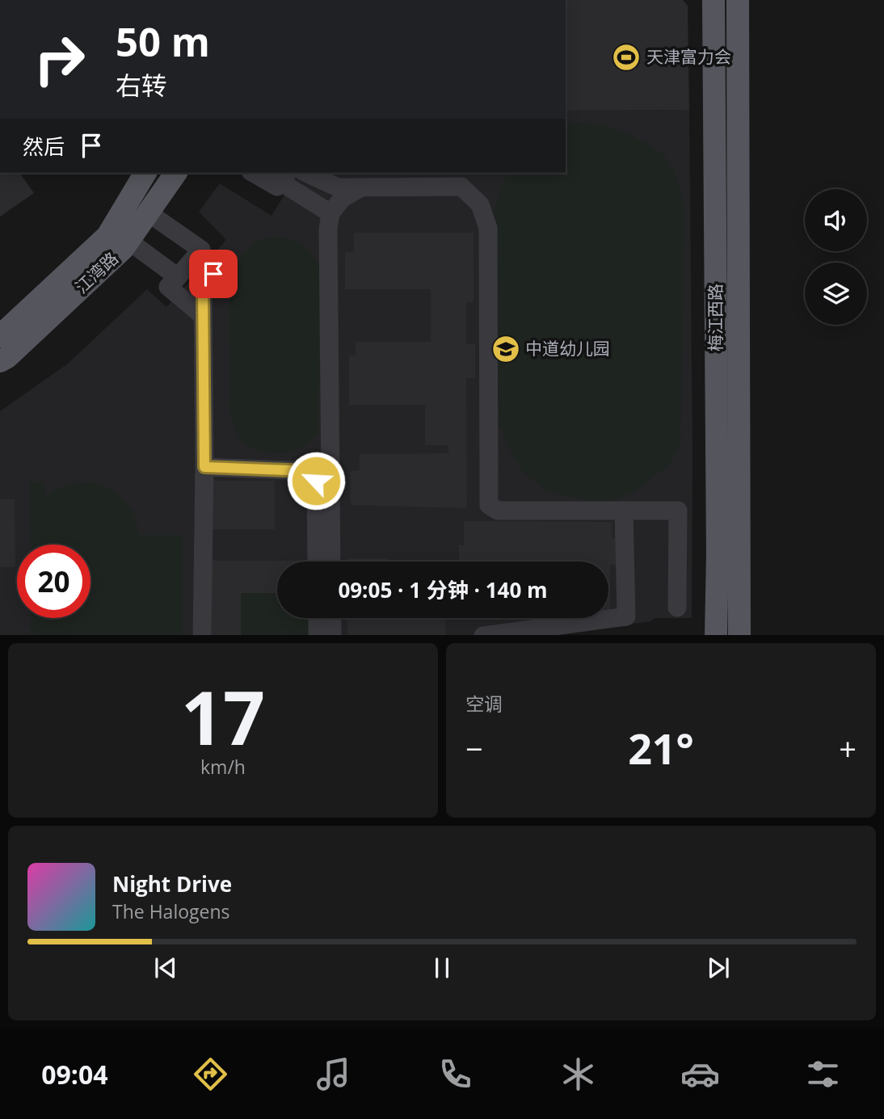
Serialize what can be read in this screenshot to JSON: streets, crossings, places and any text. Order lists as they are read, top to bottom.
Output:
{
  "streets": {
    "main road": ["江湾路", "梅江西路"]
  },
  "places": {
    "sports": ["天津富力会"],
    "school or university": ["中道幼儿园"]
  },
  "page": {
    "turn": ["50 m", "右转"],
    "then": "然后",
    "limit": "20",
    "trip": "09:05 · 1 分钟 · 140 m",
    "tile": [
      ["17", "km/h"],
      "空调"
    ],
    "heat": ["−", "21°", "+"],
    "song": ["Night Drive", "The Halogens"],
    "tabs": "09:04"
  }
}
